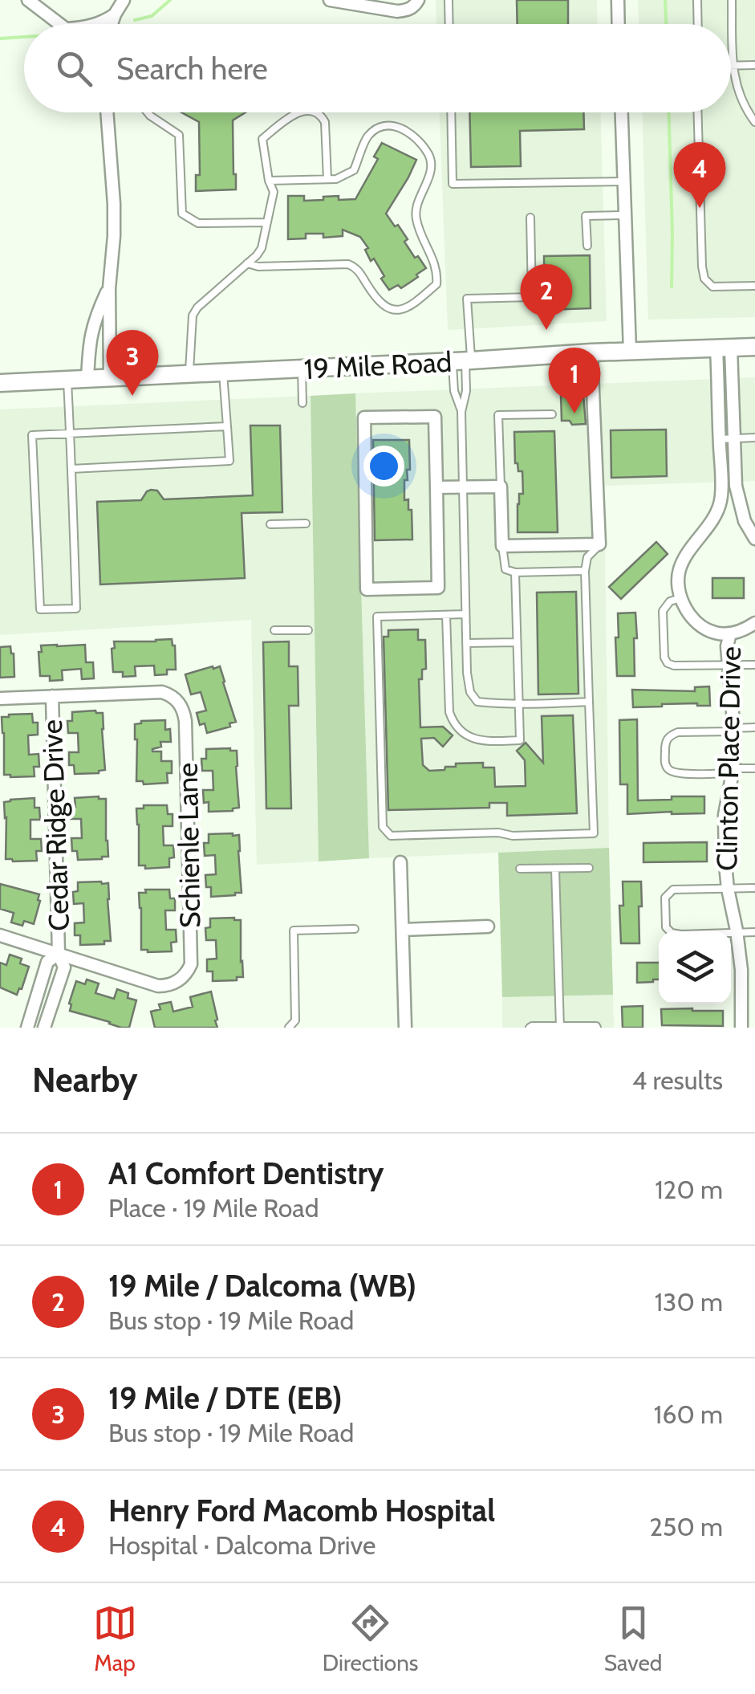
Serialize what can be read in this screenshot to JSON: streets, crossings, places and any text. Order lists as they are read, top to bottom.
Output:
{
  "streets": {
    "street": [
      "19 Mile Road",
      "Clinton Place Drive",
      "Cedar Ridge Drive",
      "Schienle Lane"
    ]
  },
  "crossings": [
    ["Cedar Ridge Drive", "Schienle Lane"]
  ],
  "page": {
    "search": "Search here",
    "pins": [
      "4",
      "2",
      "3",
      "1"
    ],
    "heading": ["Nearby", "4 results"],
    "list": [
      {
        "mark": "1",
        "name": "A1 Comfort Dentistry",
        "note": "Place · 19 Mile Road",
        "value": "120 m"
      },
      {
        "mark": "2",
        "name": "19 Mile / Dalcoma (WB)",
        "note": "Bus stop · 19 Mile Road",
        "value": "130 m"
      },
      {
        "mark": "3",
        "name": "19 Mile / DTE (EB)",
        "note": "Bus stop · 19 Mile Road",
        "value": "160 m"
      },
      {
        "mark": "4",
        "name": "Henry Ford Macomb Hospital",
        "note": "Hospital · Dalcoma Drive",
        "value": "250 m"
      }
    ],
    "nav": ["Map", "Directions", "Saved"]
  }
}
